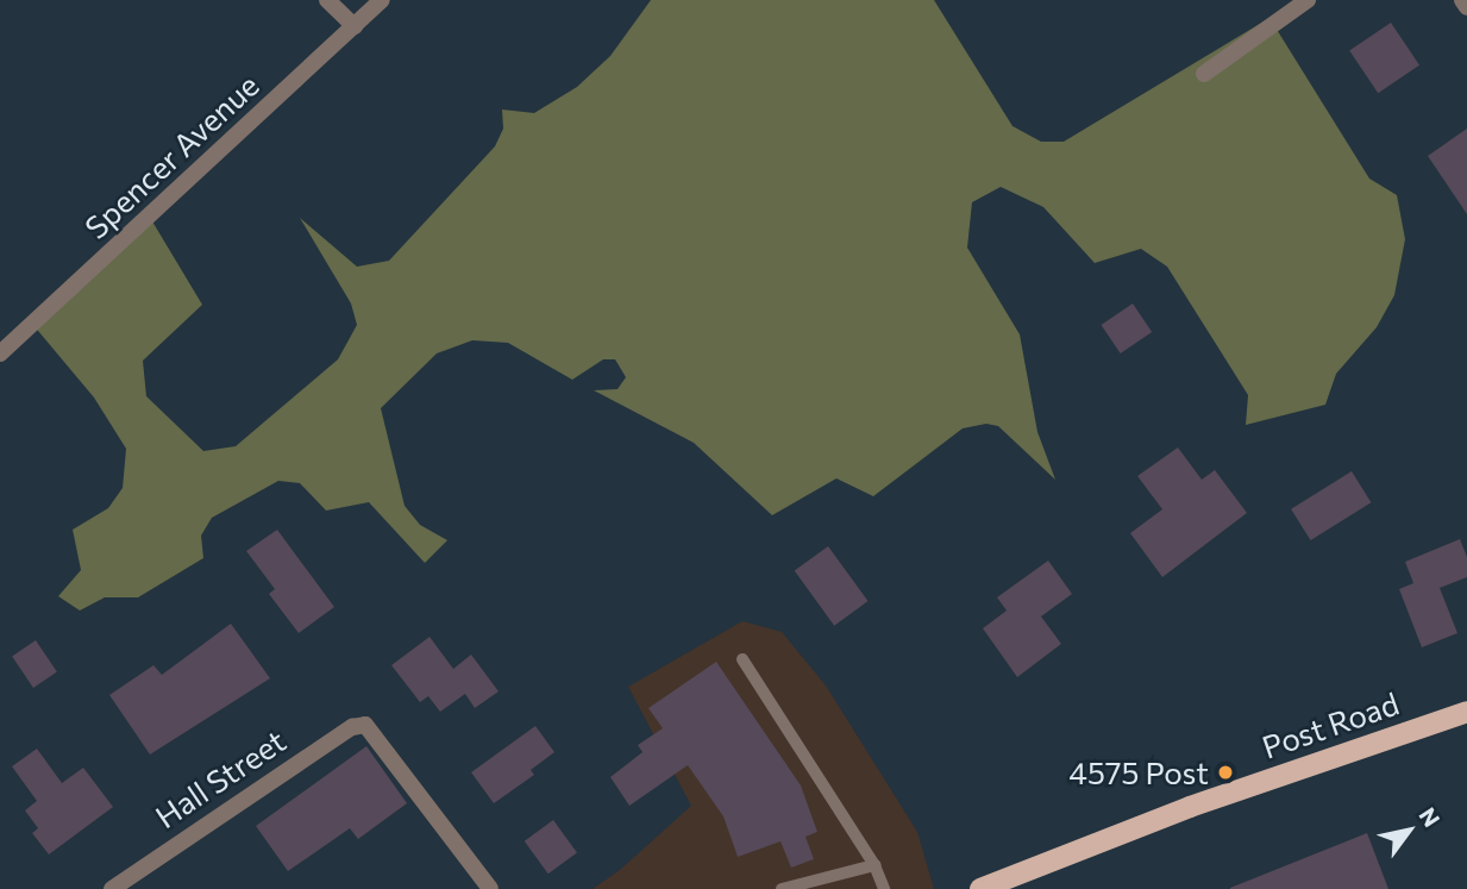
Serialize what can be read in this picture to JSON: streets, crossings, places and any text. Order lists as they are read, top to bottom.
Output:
{
  "streets": {
    "main road": ["Post Road"],
    "street": ["Spencer Avenue", "Hall Street"]
  },
  "places": ["4575 Post"],
  "north": "top right"
}
